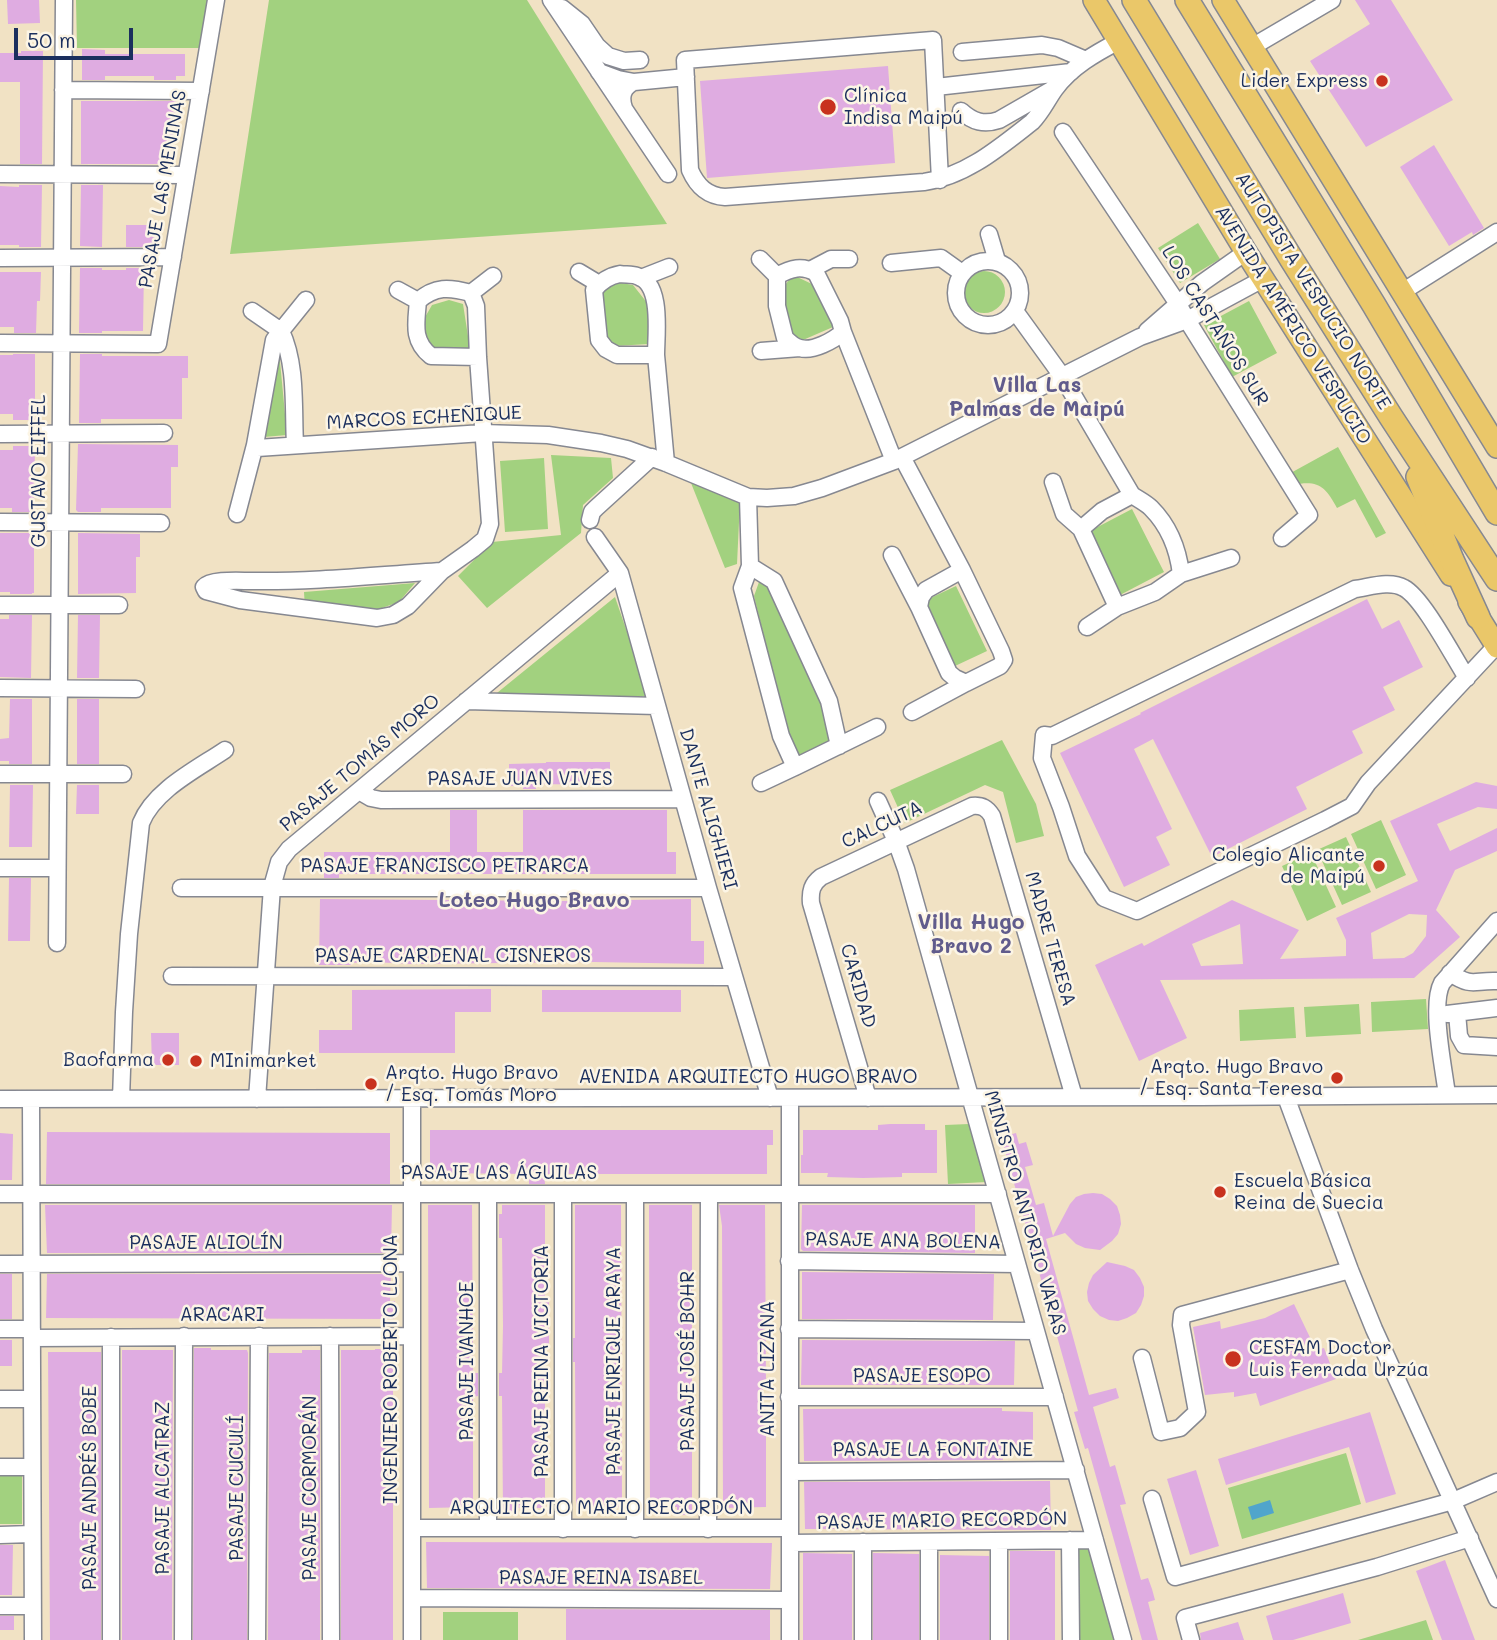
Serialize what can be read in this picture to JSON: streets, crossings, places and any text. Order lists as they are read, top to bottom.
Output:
{
  "streets": {
    "highway": ["AUTOPISTA VESPUCIO NORTE"],
    "main road": ["AVENIDA AMÉRICO VESPUCIO"],
    "street": [
      "PASAJE LAS MENINAS",
      "LOS CASTAÑOS SUR",
      "MARCOS ECHEÑIQUE",
      "GUSTAVO EIFFEL",
      "PASAJE TOMÁS MORO",
      "PASAJE JUAN VIVES",
      "DANTE ALIGHIERI",
      "CALCUTA",
      "PASAJE FRANCISCO PETRARCA",
      "MADRE TERESA",
      "PASAJE CARDENAL CISNEROS",
      "CARIDAD",
      "AVENIDA ARQUITECTO HUGO BRAVO",
      "PASAJE LAS ÁGUILAS",
      "MINISTRO ANTORIO VARAS",
      "PASAJE ANA BOLENA",
      "PASAJE ALIOLÍN",
      "ARACARI",
      "PASAJE IVANHOE",
      "PASAJE REINA VICTORIA",
      "PASAJE ENRIQUE ARAYA",
      "PASAJE JOSÉ BOHR",
      "INGENIERO ROBERTO LLONA",
      "ANITA LIZANA",
      "PASAJE ESOPO",
      "PASAJE LA FONTAINE",
      "PASAJE ANDRÉS BOBE",
      "PASAJE ALCATRAZ",
      "PASAJE CUCULÍ",
      "PASAJE CORMORÁN",
      "ARQUITECTO MARIO RECORDÓN",
      "PASAJE MARIO RECORDÓN",
      "PASAJE REINA ISABEL"
    ]
  },
  "crossings": [
    ["PASAJE LAS MENINAS", "GUSTAVO EIFFEL"],
    ["AVENIDA AMÉRICO VESPUCIO", "MARCOS ECHEÑIQUE"],
    ["LOS CASTAÑOS SUR", "MARCOS ECHEÑIQUE"],
    ["PASAJE TOMÁS MORO", "PASAJE JUAN VIVES"],
    ["PASAJE TOMÁS MORO", "DANTE ALIGHIERI"],
    ["PASAJE TOMÁS MORO", "PASAJE FRANCISCO PETRARCA"],
    ["PASAJE TOMÁS MORO", "PASAJE CARDENAL CISNEROS"],
    ["PASAJE TOMÁS MORO", "AVENIDA ARQUITECTO HUGO BRAVO"],
    ["PASAJE JUAN VIVES", "DANTE ALIGHIERI"],
    ["DANTE ALIGHIERI", "PASAJE FRANCISCO PETRARCA"],
    ["DANTE ALIGHIERI", "PASAJE CARDENAL CISNEROS"],
    ["DANTE ALIGHIERI", "AVENIDA ARQUITECTO HUGO BRAVO"],
    ["CALCUTA", "MADRE TERESA"],
    ["CALCUTA", "CARIDAD"],
    ["CALCUTA", "MINISTRO ANTORIO VARAS"],
    ["MADRE TERESA", "AVENIDA ARQUITECTO HUGO BRAVO"],
    ["CARIDAD", "AVENIDA ARQUITECTO HUGO BRAVO"],
    ["AVENIDA ARQUITECTO HUGO BRAVO", "MINISTRO ANTORIO VARAS"],
    ["AVENIDA ARQUITECTO HUGO BRAVO", "INGENIERO ROBERTO LLONA"],
    ["AVENIDA ARQUITECTO HUGO BRAVO", "ANITA LIZANA"],
    ["PASAJE LAS ÁGUILAS", "MINISTRO ANTORIO VARAS"],
    ["PASAJE LAS ÁGUILAS", "PASAJE IVANHOE"],
    ["PASAJE LAS ÁGUILAS", "PASAJE REINA VICTORIA"],
    ["PASAJE LAS ÁGUILAS", "PASAJE ENRIQUE ARAYA"],
    ["PASAJE LAS ÁGUILAS", "PASAJE JOSÉ BOHR"],
    ["PASAJE LAS ÁGUILAS", "INGENIERO ROBERTO LLONA"],
    ["PASAJE LAS ÁGUILAS", "ANITA LIZANA"],
    ["MINISTRO ANTORIO VARAS", "PASAJE ANA BOLENA"],
    ["MINISTRO ANTORIO VARAS", "PASAJE ESOPO"],
    ["MINISTRO ANTORIO VARAS", "PASAJE LA FONTAINE"],
    ["MINISTRO ANTORIO VARAS", "PASAJE MARIO RECORDÓN"],
    ["PASAJE ANA BOLENA", "ANITA LIZANA"],
    ["PASAJE ALIOLÍN", "INGENIERO ROBERTO LLONA"],
    ["ARACARI", "INGENIERO ROBERTO LLONA"],
    ["ARACARI", "PASAJE ANDRÉS BOBE"],
    ["ARACARI", "PASAJE ALCATRAZ"],
    ["ARACARI", "PASAJE CUCULÍ"],
    ["ARACARI", "PASAJE CORMORÁN"],
    ["PASAJE IVANHOE", "ARQUITECTO MARIO RECORDÓN"],
    ["PASAJE REINA VICTORIA", "ARQUITECTO MARIO RECORDÓN"],
    ["PASAJE ENRIQUE ARAYA", "ARQUITECTO MARIO RECORDÓN"],
    ["PASAJE JOSÉ BOHR", "ARQUITECTO MARIO RECORDÓN"],
    ["INGENIERO ROBERTO LLONA", "ARQUITECTO MARIO RECORDÓN"],
    ["INGENIERO ROBERTO LLONA", "PASAJE REINA ISABEL"],
    ["ANITA LIZANA", "PASAJE ESOPO"],
    ["ANITA LIZANA", "PASAJE LA FONTAINE"],
    ["ANITA LIZANA", "ARQUITECTO MARIO RECORDÓN"],
    ["ANITA LIZANA", "PASAJE MARIO RECORDÓN"],
    ["ANITA LIZANA", "PASAJE REINA ISABEL"],
    ["ARQUITECTO MARIO RECORDÓN", "PASAJE MARIO RECORDÓN"]
  ],
  "districts": ["Villa Las Palmas de Maipú", "Loteo Hugo Bravo", "Villa Hugo Bravo 2"],
  "places": [
    "Lider Express",
    "Clínica Indisa Maipú",
    "Colegio Alicante de Maipú",
    "Baofarma",
    "MInimarket",
    "Arqto. Hugo Bravo / Esq. Santa Teresa",
    "Arqto. Hugo Bravo / Esq. Tomás Moro",
    "Escuela Básica Reina de Suecia",
    "CESFAM Doctor Luis Ferrada Urzúa"
  ],
  "scale_bar": "50 m"
}
